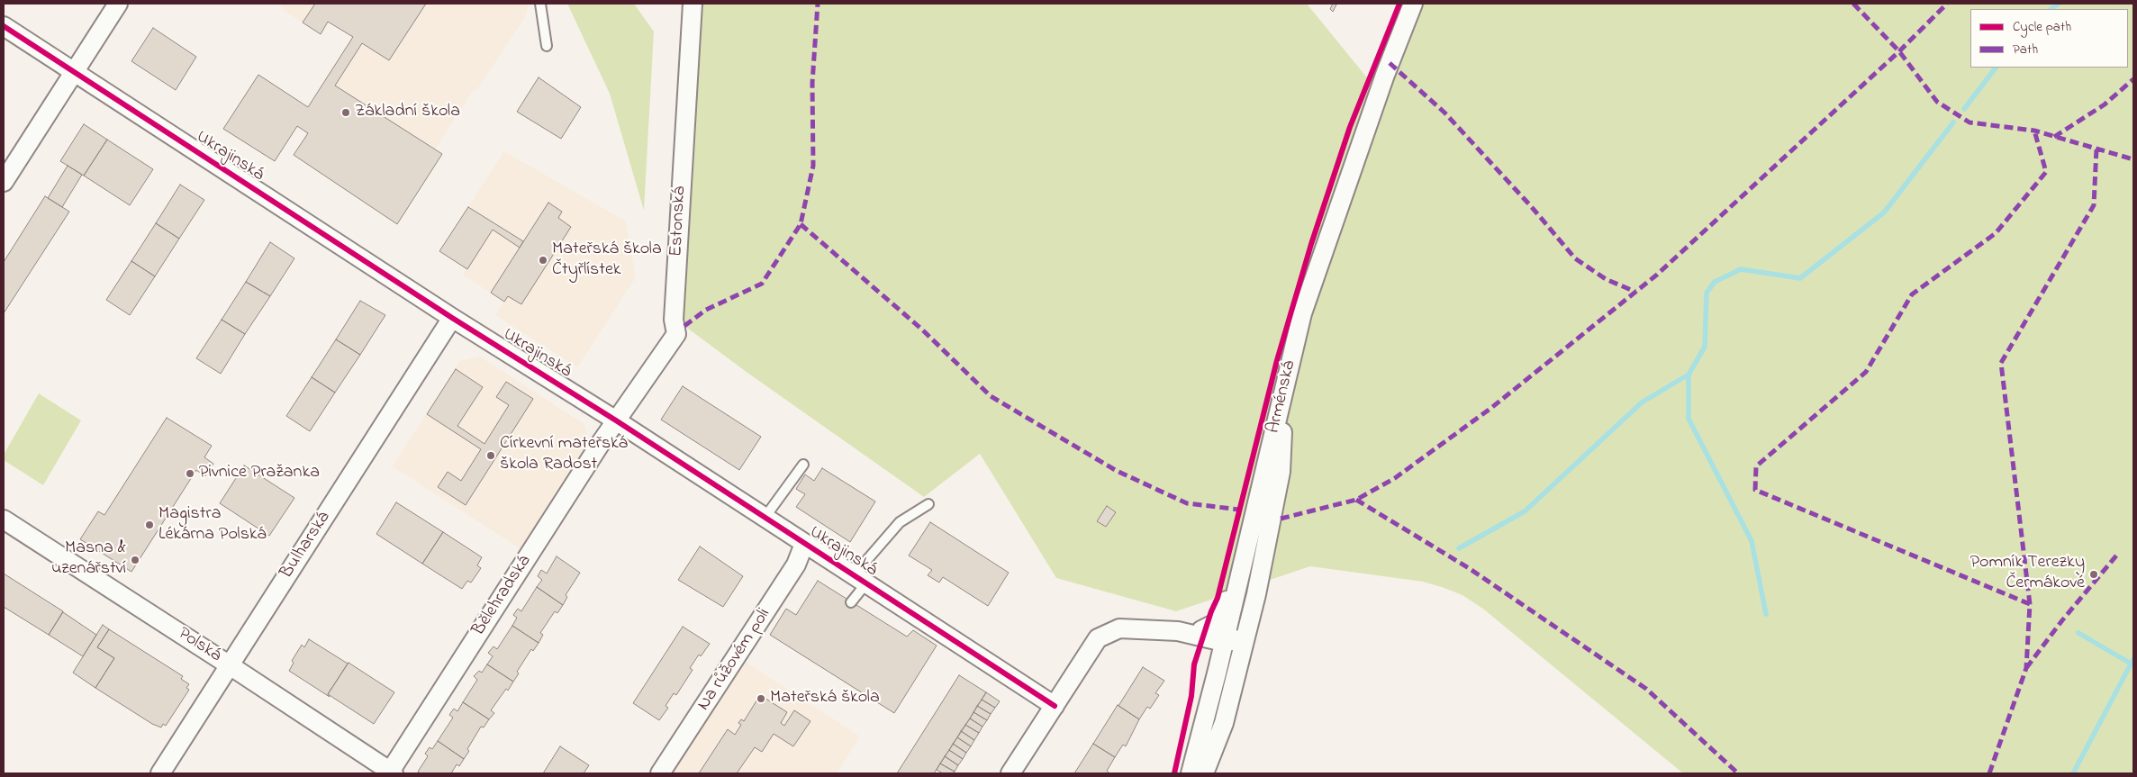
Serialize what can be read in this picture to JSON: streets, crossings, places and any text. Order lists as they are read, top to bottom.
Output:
{
  "streets": {
    "street": [
      "Ukrajinská",
      "Estonská",
      "Arménská",
      "Bulharská",
      "Bělehradská",
      "Polská",
      "Na růžovém poli"
    ]
  },
  "crossings": [
    ["Ukrajinská", "Estonská"],
    ["Ukrajinská", "Bulharská"],
    ["Ukrajinská", "Bělehradská"],
    ["Ukrajinská", "Na růžovém poli"],
    ["Estonská", "Bělehradská"],
    ["Bulharská", "Polská"],
    ["Bělehradská", "Polská"]
  ],
  "places": [
    "Základní škola",
    "Mateřská škola Čtyřlístek",
    "Církevní mateřská škola Radost",
    "Pivnice Pražanka",
    "Magistra Lékárna Polská",
    "Masna & uzenářství",
    "Pomník Terezky Čermákové",
    "Mateřská škola"
  ],
  "legend": ["Cycle path", "Path"]
}
